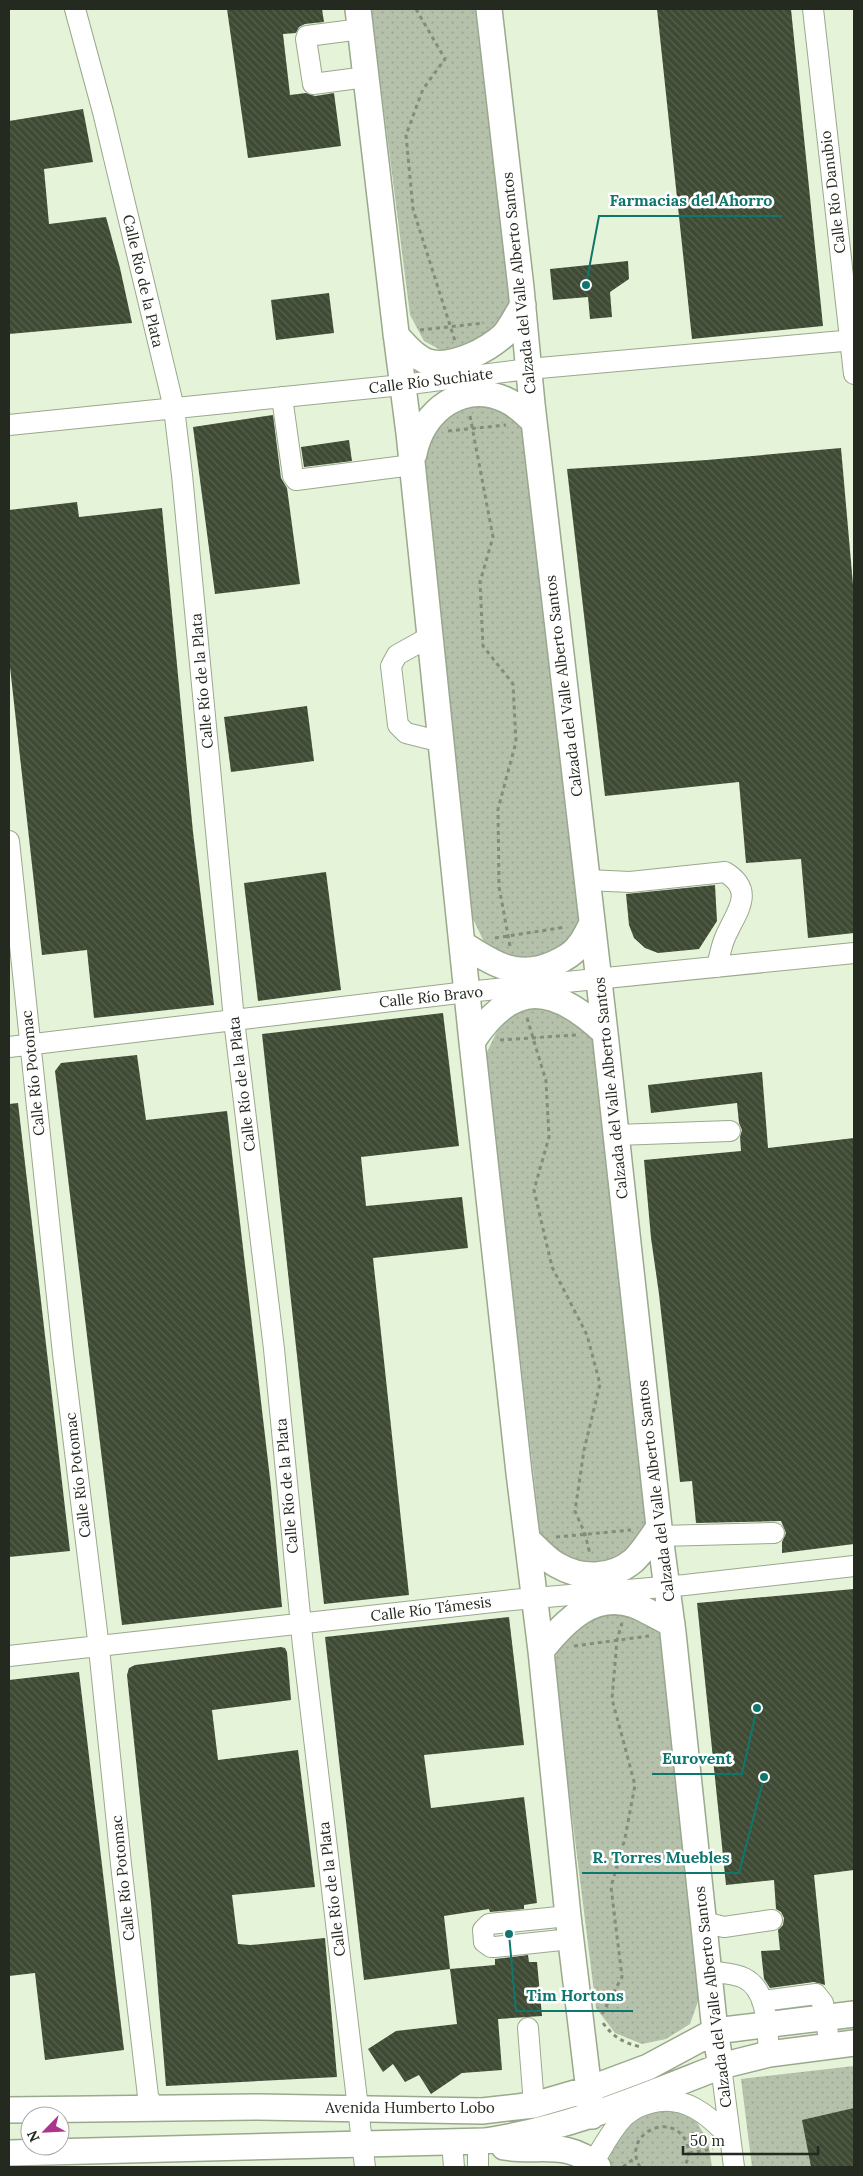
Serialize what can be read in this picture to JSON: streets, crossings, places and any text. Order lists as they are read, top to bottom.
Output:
{
  "streets": {
    "main road": ["Calzada del Valle Alberto Santos", "Avenida Humberto Lobo"],
    "street": [
      "Calle Río Danubio",
      "Calle Río de la Plata",
      "Calle Río Suchiate",
      "Calle Río Bravo",
      "Calle Río Potomac",
      "Calle Río Támesis"
    ]
  },
  "crossings": [
    ["Calle Río Danubio", "Calle Río Suchiate"],
    ["Calle Río de la Plata", "Calle Río Suchiate"],
    ["Calle Río de la Plata", "Calle Río Bravo"],
    ["Calle Río de la Plata", "Calle Río Támesis"],
    ["Calle Río de la Plata", "Avenida Humberto Lobo"],
    ["Calzada del Valle Alberto Santos", "Calle Río Suchiate"],
    ["Calzada del Valle Alberto Santos", "Calle Río Bravo"],
    ["Calzada del Valle Alberto Santos", "Calle Río Támesis"],
    ["Calzada del Valle Alberto Santos", "Avenida Humberto Lobo"],
    ["Calle Río Bravo", "Calle Río Potomac"],
    ["Calle Río Potomac", "Calle Río Támesis"],
    ["Calle Río Potomac", "Avenida Humberto Lobo"]
  ],
  "places": [
    "Farmacias del Ahorro",
    "Eurovent",
    "R. Torres Muebles",
    "Tim Hortons"
  ],
  "scale_bar": "50 m",
  "north": "bottom left"
}
